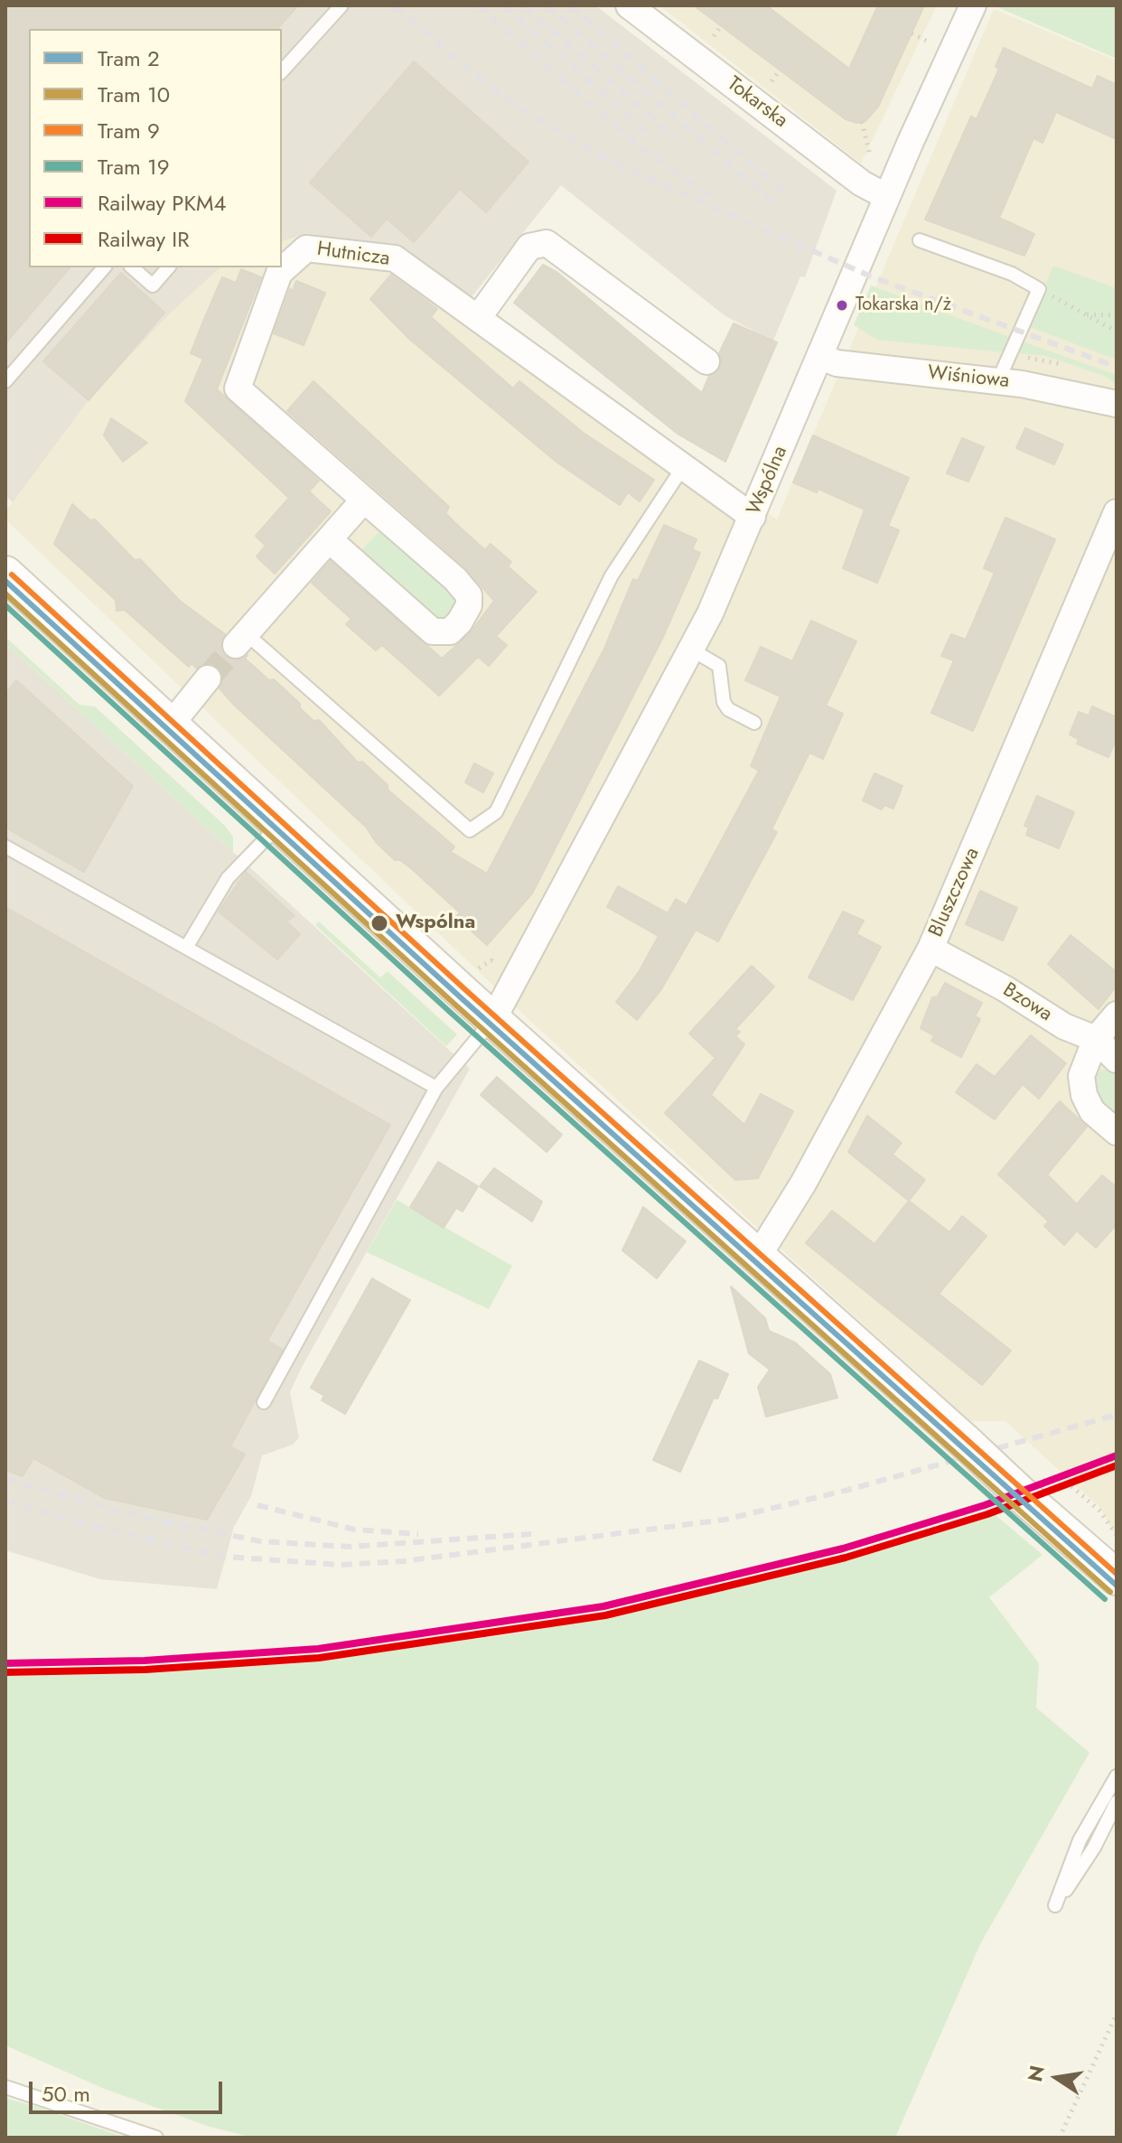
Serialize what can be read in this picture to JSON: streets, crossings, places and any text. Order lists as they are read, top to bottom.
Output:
{
  "streets": {
    "street": [
      "Tokarska",
      "Hutnicza",
      "Wiśniowa",
      "Wspólna",
      "Bluszczowa",
      "Bzowa"
    ]
  },
  "crossings": [
    ["Tokarska", "Wspólna"],
    ["Hutnicza", "Wspólna"],
    ["Wiśniowa", "Wspólna"],
    ["Bluszczowa", "Bzowa"]
  ],
  "places": ["Tokarska n/ż", "Wspólna"],
  "lines": [
    "tram line 9",
    "tram line 2",
    "tram line 10",
    "tram line 19",
    "rail line PKM4",
    "rail line IR"
  ],
  "legend": [
    "Tram 2",
    "Tram 10",
    "Tram 9",
    "Tram 19",
    "Railway PKM4",
    "Railway IR"
  ],
  "scale_bar": "50 m",
  "north": "left"
}
